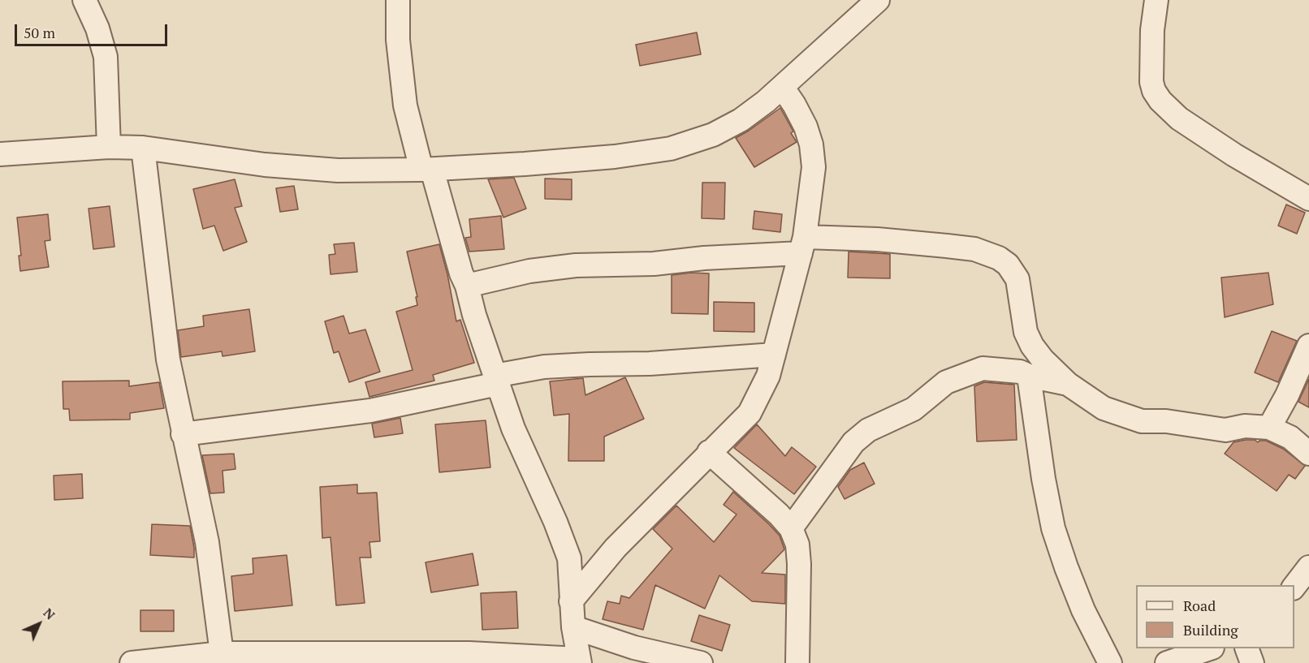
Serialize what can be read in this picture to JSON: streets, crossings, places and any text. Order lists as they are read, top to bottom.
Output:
{
  "legend": ["Road", "Building"],
  "scale_bar": "50 m",
  "north": "top right"
}
